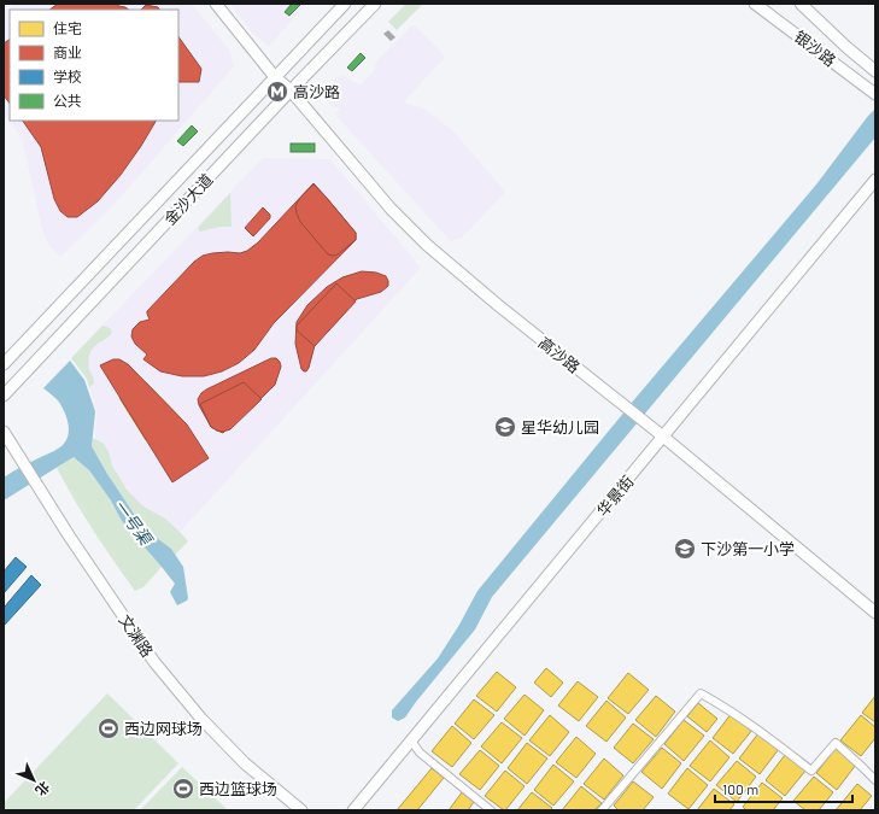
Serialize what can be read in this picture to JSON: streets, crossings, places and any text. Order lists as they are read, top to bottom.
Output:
{
  "streets": {
    "street": [
      "银沙路",
      "金沙大道",
      "高沙路",
      "华景街",
      "文渊路"
    ]
  },
  "crossings": [
    ["金沙大道", "高沙路"],
    ["高沙路", "华景街"]
  ],
  "water": ["一号渠"],
  "places": {
    "metro station": ["高沙路"],
    "school or university": ["星华幼儿园", "下沙第一小学"],
    "sports": ["西边网球场", "西边篮球场"]
  },
  "legend": [
    "住宅",
    "商业",
    "学校",
    "公共"
  ],
  "scale_bar": "100 m",
  "north": "bottom right"
}
